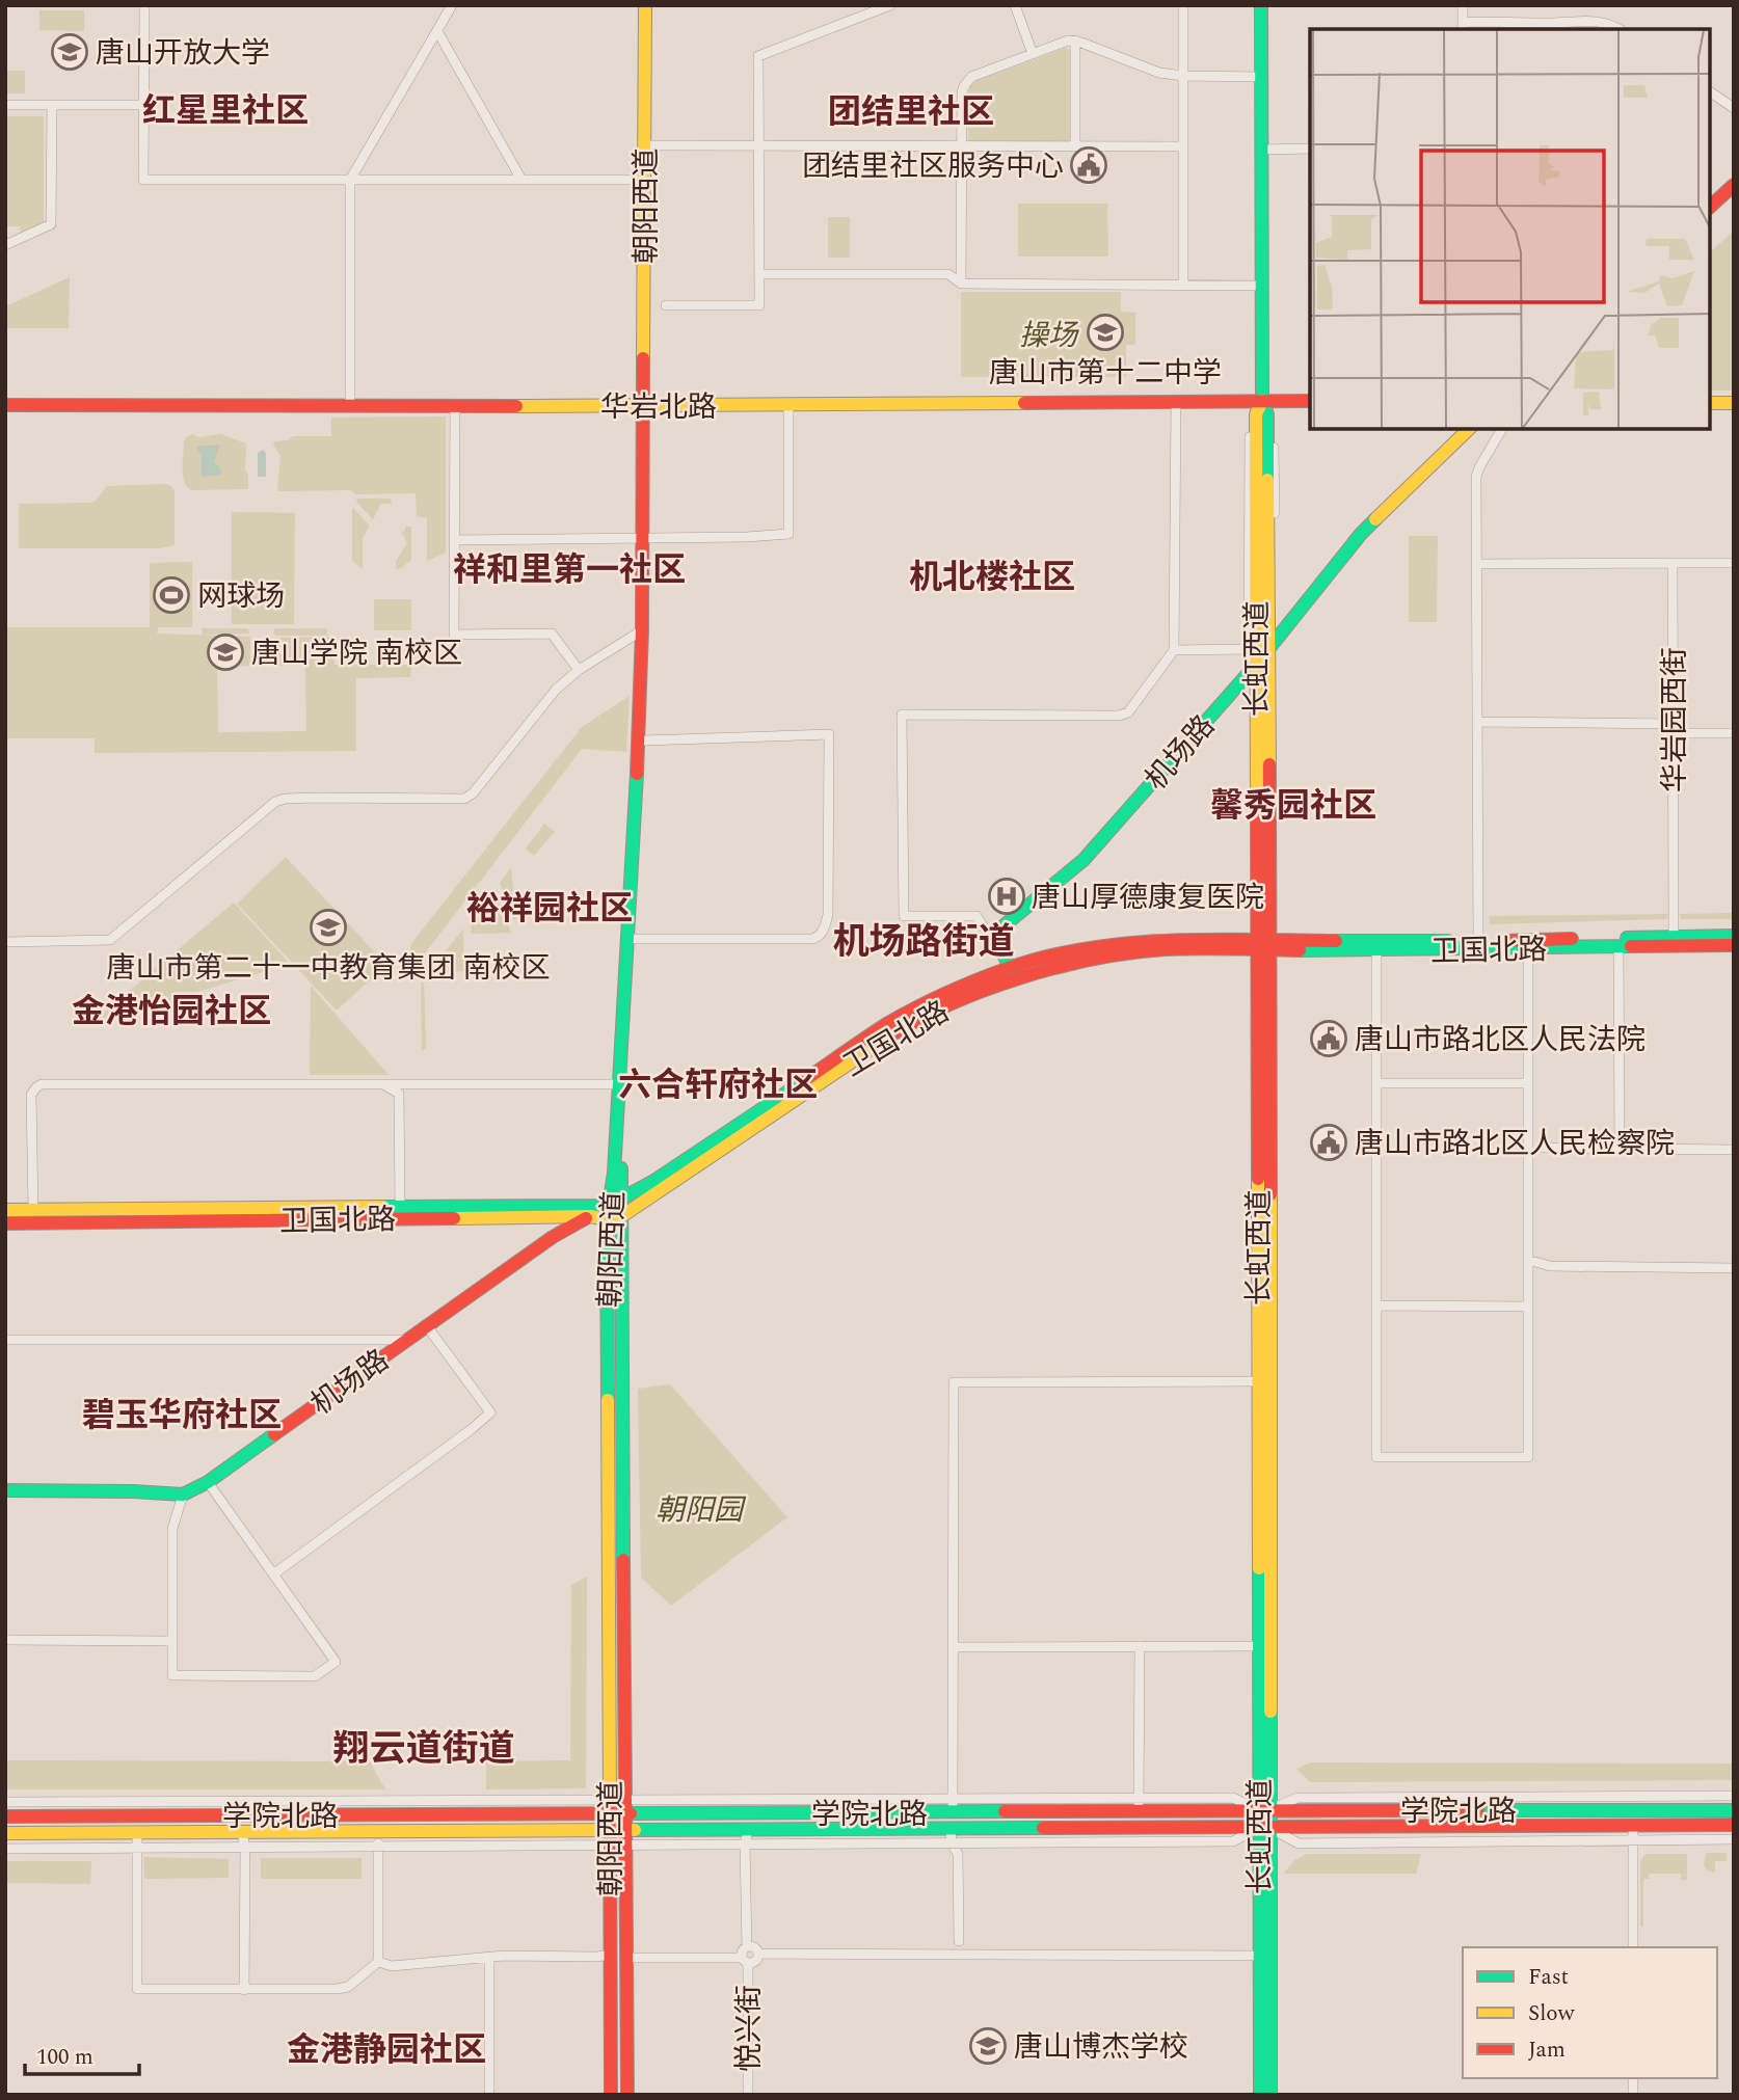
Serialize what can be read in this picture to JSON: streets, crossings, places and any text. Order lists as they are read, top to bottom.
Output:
{
  "streets": {
    "main road": [
      "朝阳西道",
      "华岩北路",
      "长虹西道",
      "机场路",
      "卫国北路",
      "学院北路"
    ],
    "street": ["华岩园西街", "悦兴街"]
  },
  "crossings": [
    ["朝阳西道", "华岩北路"],
    ["朝阳西道", "卫国北路"],
    ["朝阳西道", "学院北路"],
    ["华岩北路", "长虹西道"],
    ["长虹西道", "机场路"],
    ["长虹西道", "卫国北路"],
    ["长虹西道", "学院北路"],
    ["华岩园西街", "卫国北路"],
    ["机场路", "卫国北路"],
    ["学院北路", "悦兴街"]
  ],
  "districts": [
    "红星里社区",
    "团结里社区",
    "祥和里第一社区",
    "机北楼社区",
    "馨秀园社区",
    "裕祥园社区",
    "机场路街道",
    "金港怡园社区",
    "六合轩府社区",
    "碧玉华府社区",
    "翔云道街道",
    "金港静园社区"
  ],
  "parks": ["操场", "朝阳园"],
  "places": {
    "school or university": [
      "唐山开放大学",
      "唐山市第十二中学",
      "唐山学院 南校区",
      "唐山市第二十一中教育集团 南校区",
      "唐山博杰学校"
    ],
    "public building": ["团结里社区服务中心", "唐山市路北区人民法院", "唐山市路北区人民检察院"],
    "sports": ["网球场"],
    "hospital": ["唐山厚德康复医院"]
  },
  "legend": ["Fast", "Slow", "Jam"],
  "scale_bar": "100 m"
}
